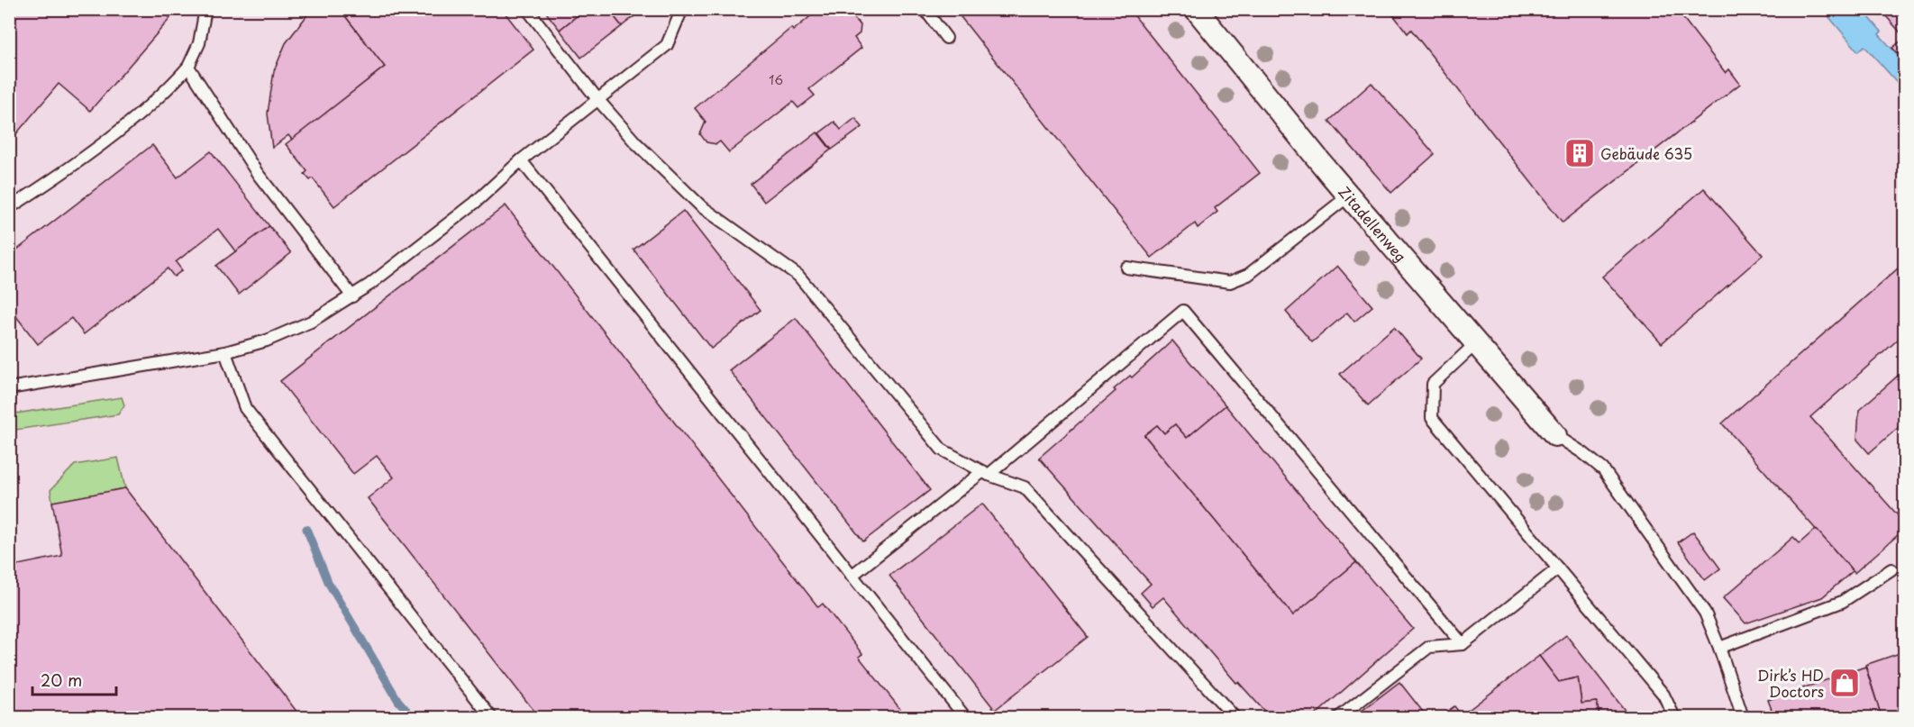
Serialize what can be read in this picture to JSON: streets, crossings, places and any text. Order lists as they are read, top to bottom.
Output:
{
  "streets": {
    "street": ["Zitadellenweg"]
  },
  "places": {
    "building": ["Gebäude 635"],
    "shop": ["Dirk’s HD Doctors"]
  },
  "house_numbers": ["16"],
  "scale_bar": "20 m"
}
